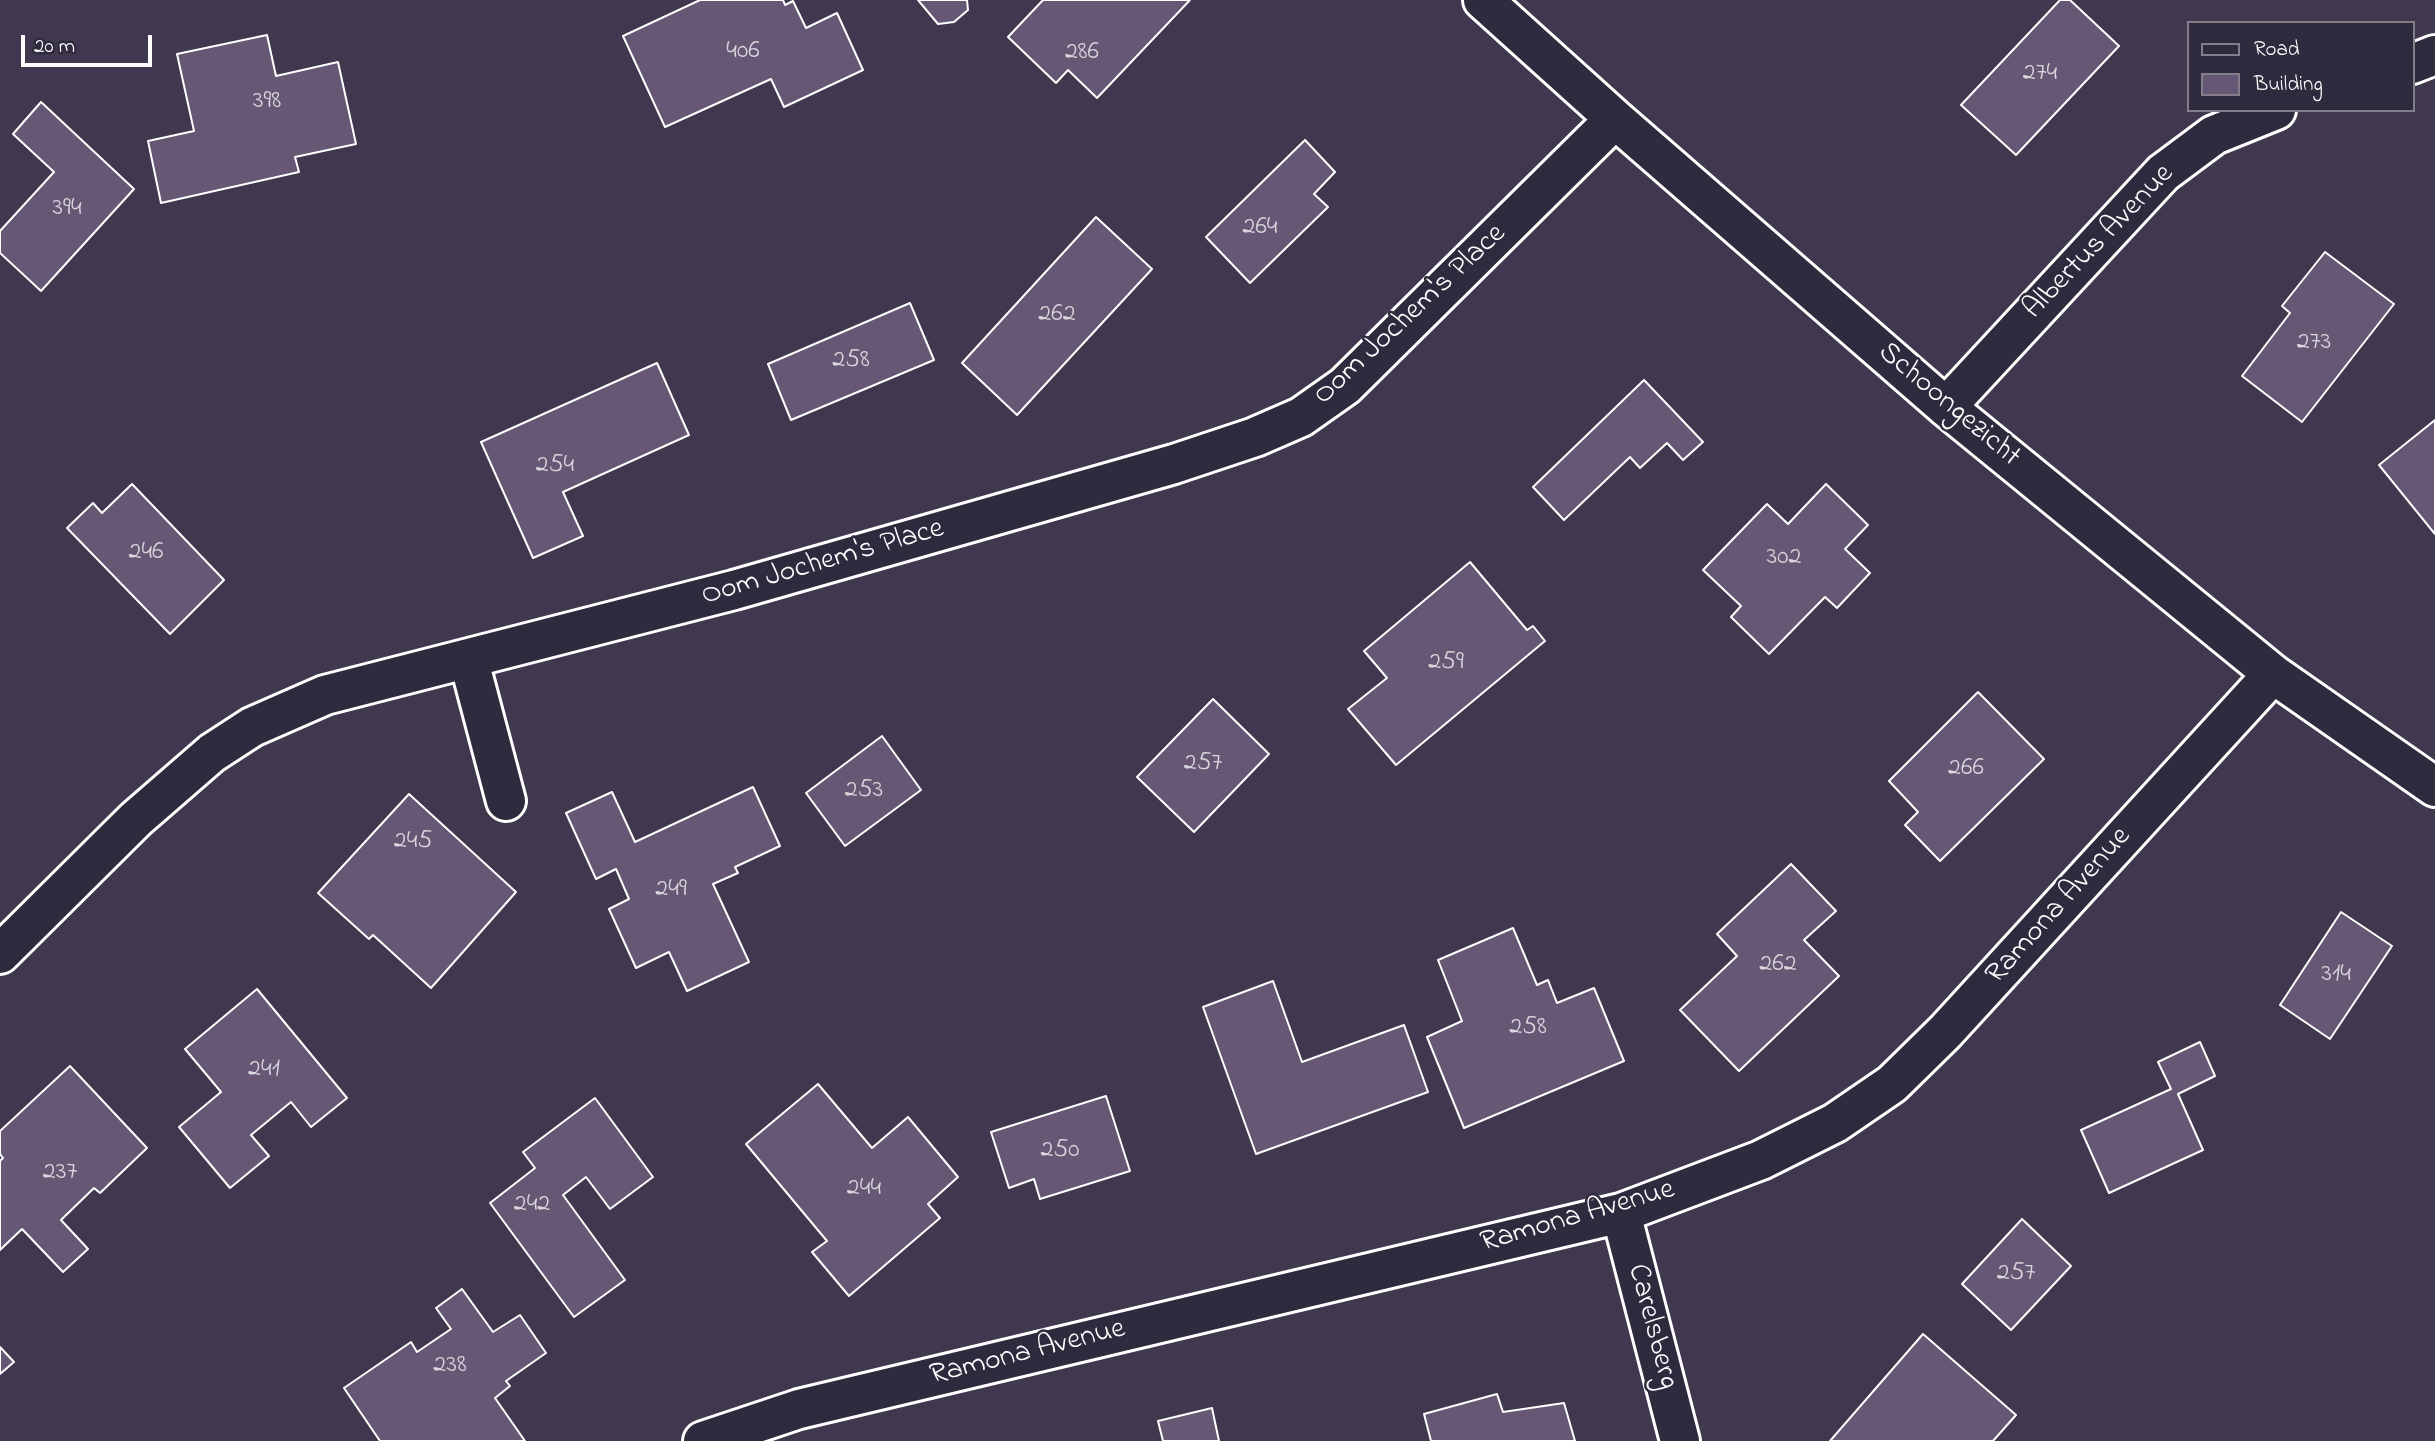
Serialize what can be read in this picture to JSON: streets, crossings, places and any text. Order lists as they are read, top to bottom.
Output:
{
  "streets": {
    "street": [
      "Albertus Avenue",
      "Oom Jochem's Place",
      "Schoongezicht",
      "Ramona Avenue",
      "Carelsberg"
    ]
  },
  "crossings": [
    ["Albertus Avenue", "Schoongezicht"],
    ["Oom Jochem's Place", "Schoongezicht"],
    ["Schoongezicht", "Ramona Avenue"],
    ["Ramona Avenue", "Carelsberg"]
  ],
  "house_numbers": [
    "406",
    "286",
    "274",
    "398",
    "394",
    "264",
    "262",
    "273",
    "258",
    "254",
    "246",
    "302",
    "259",
    "257",
    "266",
    "253",
    "245",
    "249",
    "262",
    "314",
    "258",
    "241",
    "250",
    "237",
    "244",
    "242",
    "257",
    "238"
  ],
  "legend": ["Road", "Building"],
  "scale_bar": "20 m"
}
